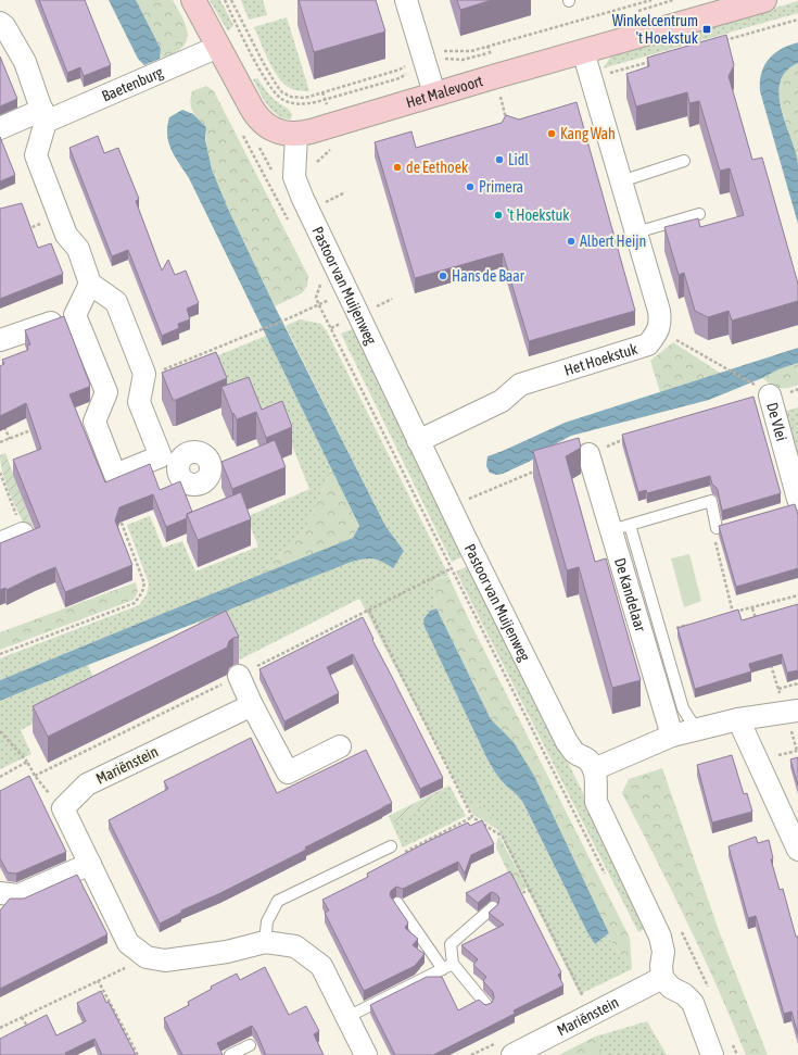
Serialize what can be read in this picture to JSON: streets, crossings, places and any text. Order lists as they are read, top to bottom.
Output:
{
  "streets": {
    "street": [
      "Baetenburg",
      "Het Malevoort",
      "Pastoor van Muijenweg",
      "Het Hoekstuk",
      "De Vlei",
      "De Kandelaar",
      "Mariënstein"
    ]
  },
  "crossings": [
    ["Baetenburg", "Het Malevoort"],
    ["Het Malevoort", "Pastoor van Muijenweg"],
    ["Pastoor van Muijenweg", "Het Hoekstuk"]
  ],
  "places": {
    "transit": ["Winkelcentrum 't Hoekstuk"],
    "other": [
      "Kang Wah",
      "Lidl",
      "de Eethoek",
      "Primera",
      "'t Hoekstuk",
      "Albert Heijn",
      "Hans de Baar"
    ]
  }
}
